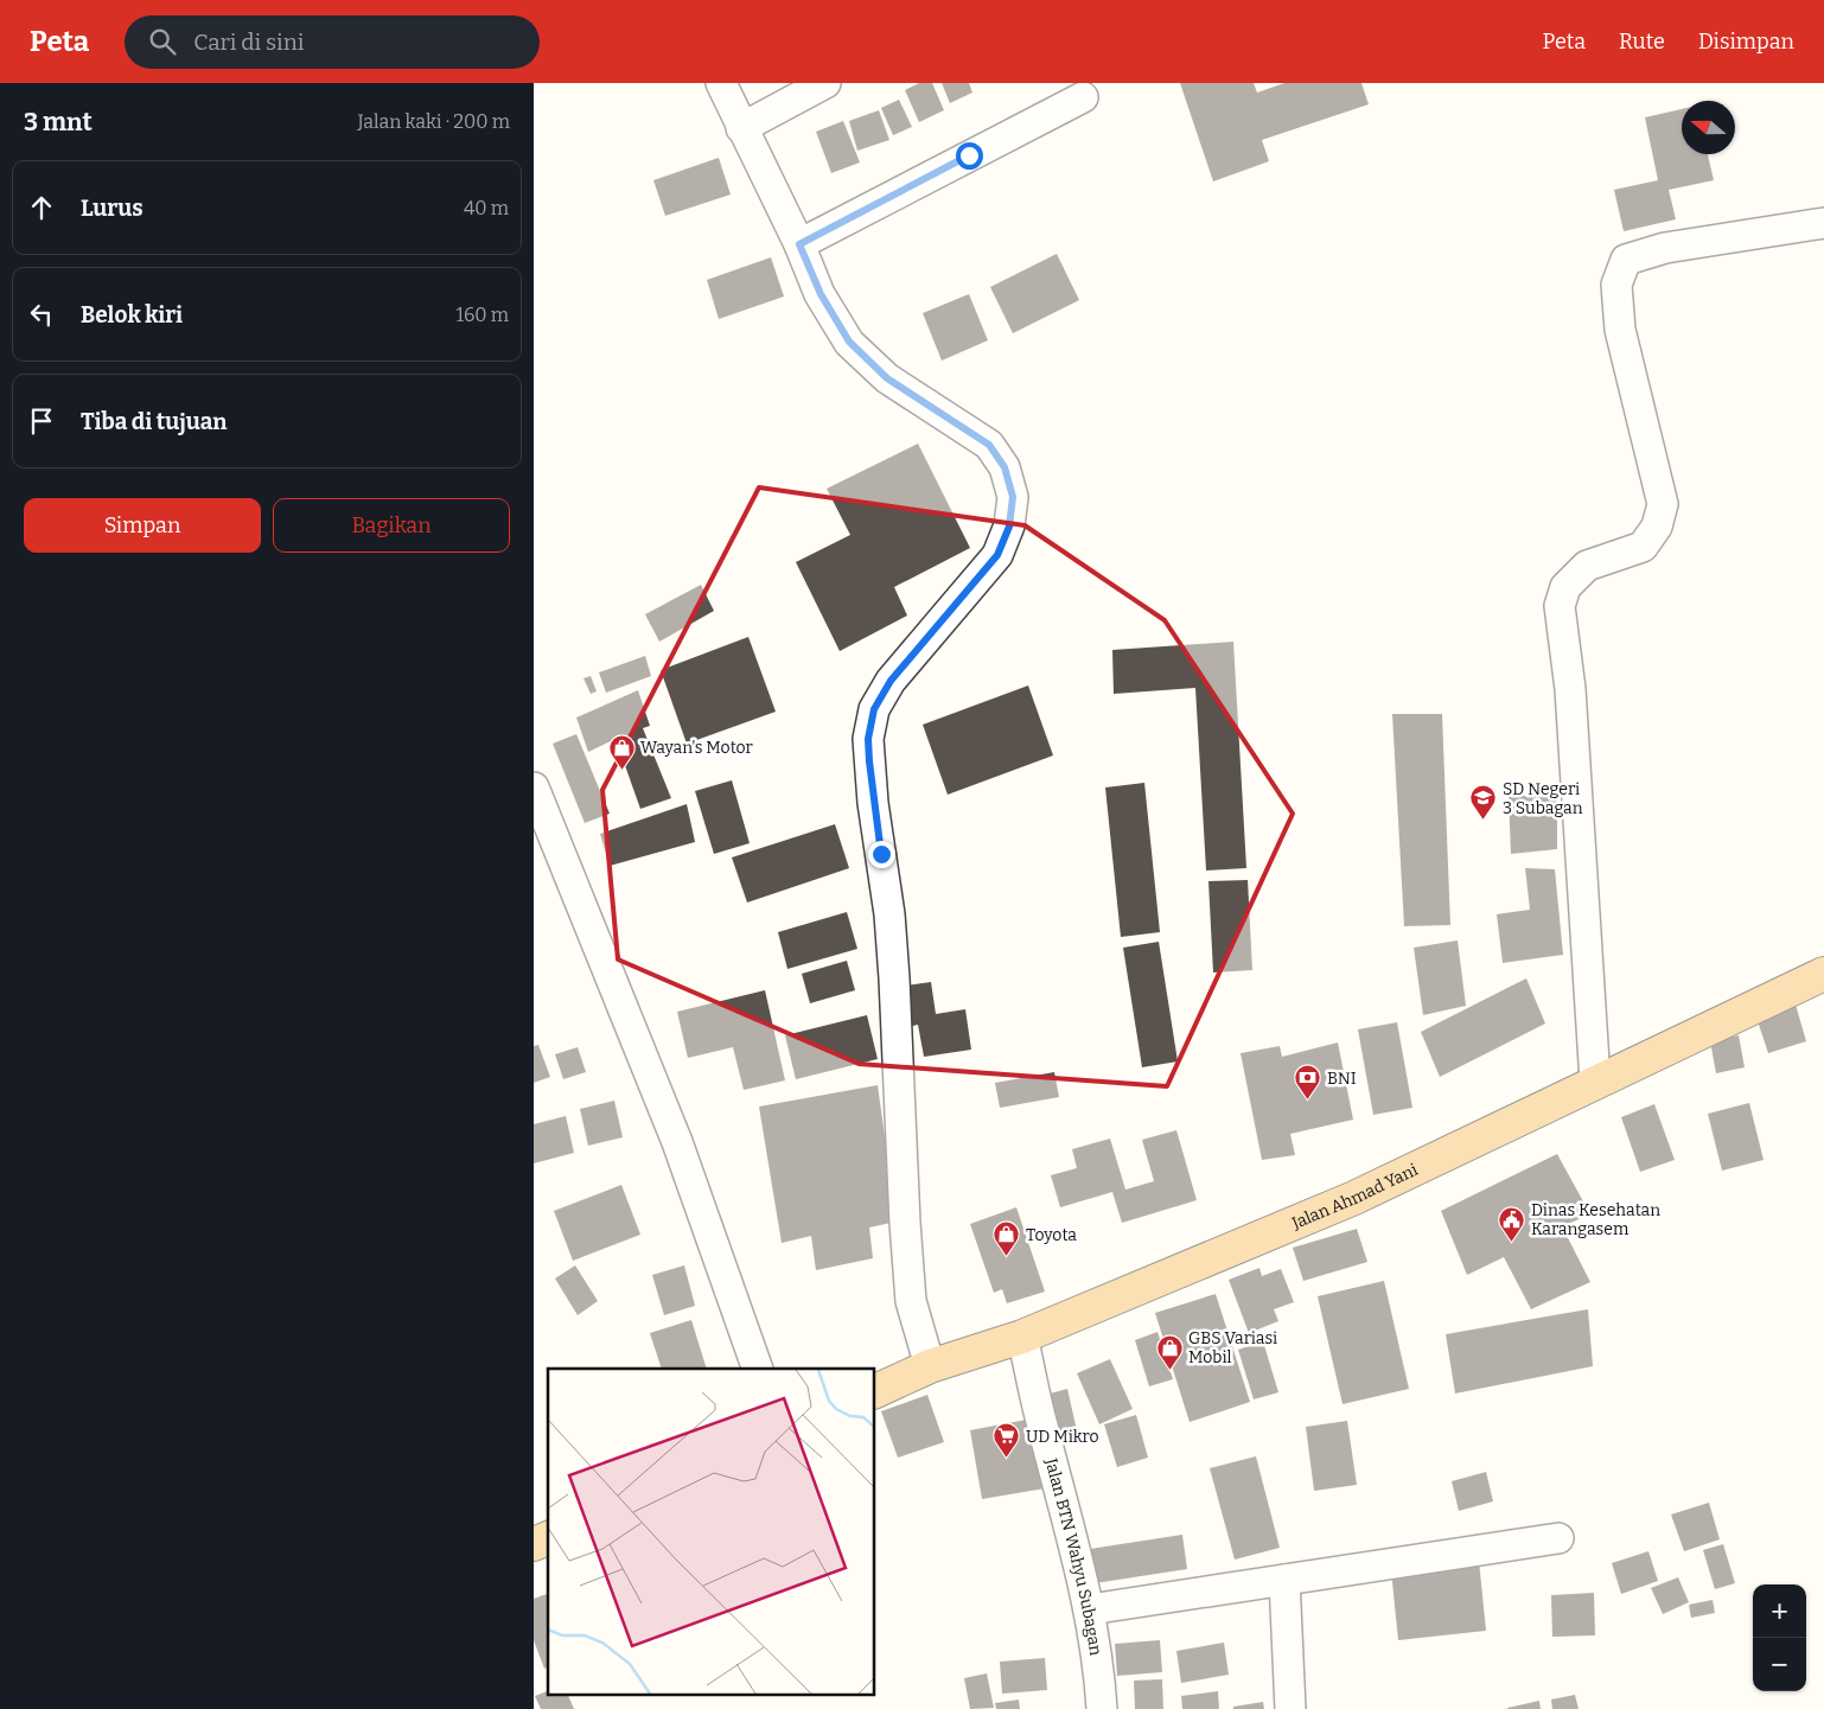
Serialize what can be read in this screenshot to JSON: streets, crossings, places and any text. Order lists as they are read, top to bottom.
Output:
{
  "streets": {
    "highway": ["Jalan Ahmad Yani"],
    "street": ["Jalan BTN Wahyu Subagan"]
  },
  "crossings": [
    ["Jalan Ahmad Yani", "Jalan BTN Wahyu Subagan"]
  ],
  "places": {
    "shop": ["Wayan's Motor", "Toyota", "GBS Variasi Mobil"],
    "school or university": ["SD Negeri 3 Subagan"],
    "bank": ["BNI"],
    "public building": ["Dinas Kesehatan Karangasem"],
    "supermarket": ["UD Mikro"]
  },
  "north": "left",
  "page": {
    "header": "Peta",
    "search": "Cari di sini",
    "nav": ["Peta", "Rute", "Disimpan"],
    "heading": ["3 mnt", "Jalan kaki · 200 m"],
    "list": [
      ["Lurus", "40 m"],
      ["Belok kiri", "160 m"],
      "Tiba di tujuan"
    ],
    "buttons": ["Simpan", "Bagikan"],
    "map_buttons": ["+", "−"]
  }
}
